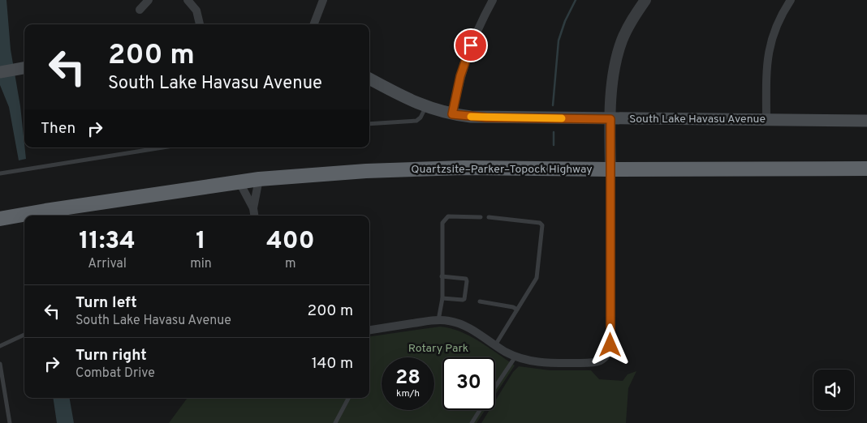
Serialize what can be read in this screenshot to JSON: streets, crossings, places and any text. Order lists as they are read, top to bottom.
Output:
{
  "streets": {
    "highway": ["Quartzsite–Parker–Topock Highway"],
    "main road": ["South Lake Havasu Avenue"]
  },
  "parks": ["Rotary Park"],
  "page": {
    "turn": ["200 m", "South Lake Havasu Avenue"],
    "then": "Then",
    "eta": [
      "11:34",
      "Arrival",
      "1",
      "min",
      "400",
      "m"
    ],
    "list": [
      {
        "name": "Turn left",
        "note": "South Lake Havasu Avenue",
        "value": "200 m"
      },
      {
        "name": "Turn right",
        "note": "Combat Drive",
        "value": "140 m"
      }
    ],
    "speed": "28 km/h",
    "limit": "30"
  }
}
